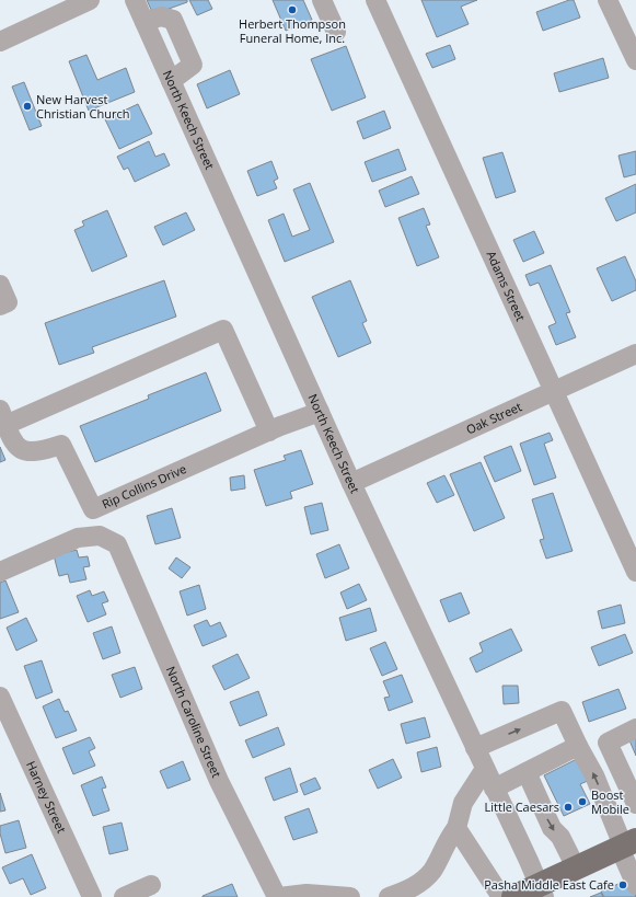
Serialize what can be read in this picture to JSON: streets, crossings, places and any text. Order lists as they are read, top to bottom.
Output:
{
  "streets": {
    "street": [
      "North Keech Street",
      "Adams Street",
      "Oak Street",
      "Rip Collins Drive",
      "North Caroline Street",
      "Harney Street"
    ]
  },
  "crossings": [
    ["North Keech Street", "Oak Street"],
    ["North Keech Street", "Rip Collins Drive"],
    ["Adams Street", "Oak Street"]
  ],
  "places": [
    "Herbert Thompson Funeral Home, Inc.",
    "New Harvest Christian Church",
    "Boost Mobile",
    "Little Caesars",
    "Pasha Middle East Cafe"
  ]
}
